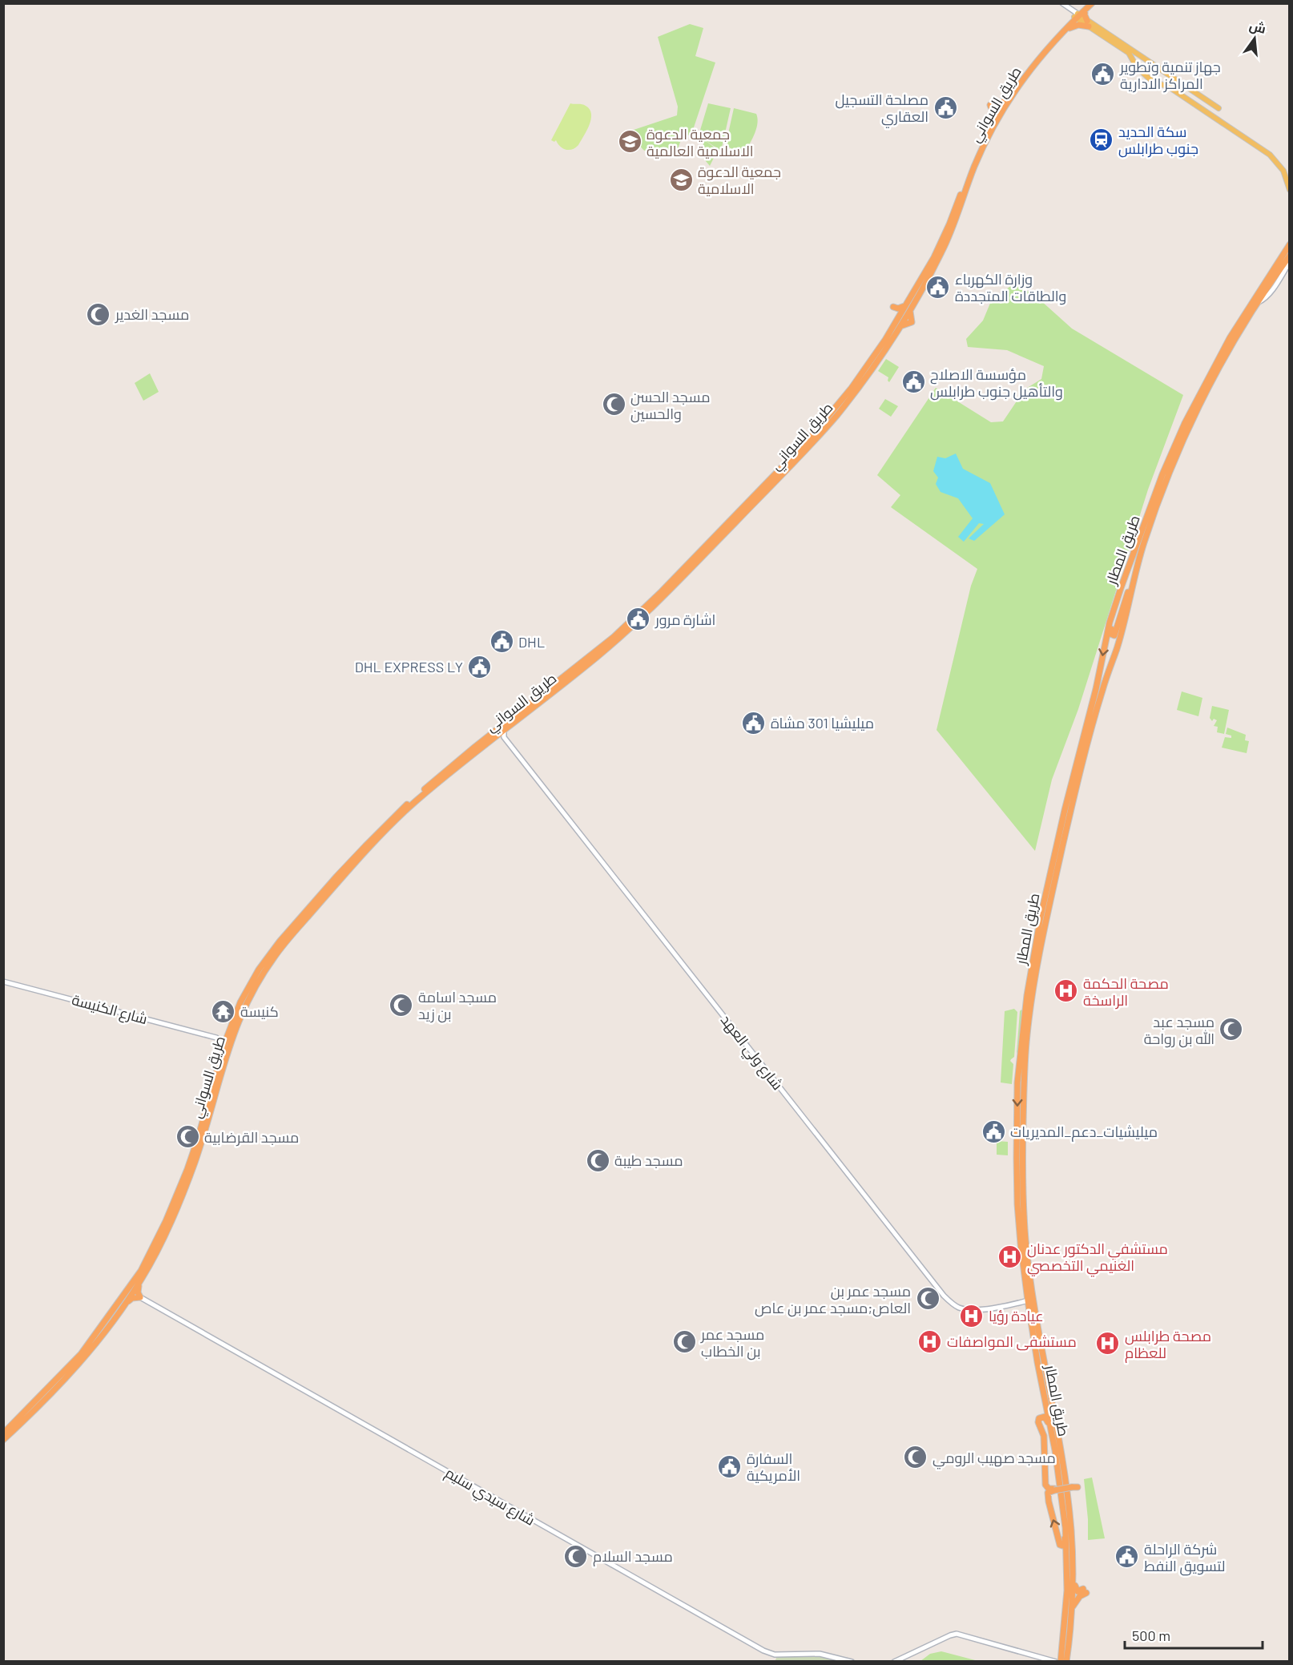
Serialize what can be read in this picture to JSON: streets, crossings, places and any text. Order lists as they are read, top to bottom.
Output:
{
  "streets": {
    "highway": ["طريق السواني", "طريق المطار"],
    "main road": ["شارع الكنيسة", "شارع ولي العهد", "شارع سيدي سليم"]
  },
  "crossings": [
    ["طريق السواني", "شارع الكنيسة"],
    ["طريق السواني", "شارع ولي العهد"],
    ["طريق المطار", "شارع ولي العهد"]
  ],
  "places": {
    "public building": [
      "جهاز تنمية وتطوير المراكز الادارية",
      "مصلحة التسجيل العقاري",
      "وزارة الكهرباء والطاقات المتجددة",
      "مؤسسة الاصلاح والتأهيل جنوب طرابلس",
      "اشارة مرور",
      "DHL",
      "DHL EXPRESS LY",
      "ميليشيا 301 مشاة",
      "ميليشيات_دعم_المديريات",
      "السفارة الأمريكية",
      "شركة الراحلة لتسويق النفط"
    ],
    "station": ["سكة الحديد جنوب طرابلس"],
    "school or university": ["جمعية الدعوة الاسلامية العالمية", "جمعية الدعوة الاسلامية"],
    "mosque": [
      "مسجد الغدير",
      "مسجد الحسن والحسين",
      "مسجد اسامة بن زيد",
      "مسجد عبد الله بن رواحة",
      "مسجد القرضابية",
      "مسجد طيبة",
      "مسجد عمر بن العاص;مسجد عمر بن عاص",
      "مسجد عمر بن الخطاب",
      "مسجد صهيب الرومي",
      "مسجد السلام"
    ],
    "hospital": [
      "مصحة الحكمة الراسخة",
      "مستشفي الدكتور عدنان الغنيمي التخصصي",
      "عيادة رؤيا",
      "مستشفى المواصفات",
      "مصحة طرابلس للعظام"
    ],
    "temple": ["كنيسة"]
  },
  "scale_bar": "500 m",
  "north": "top"
}
